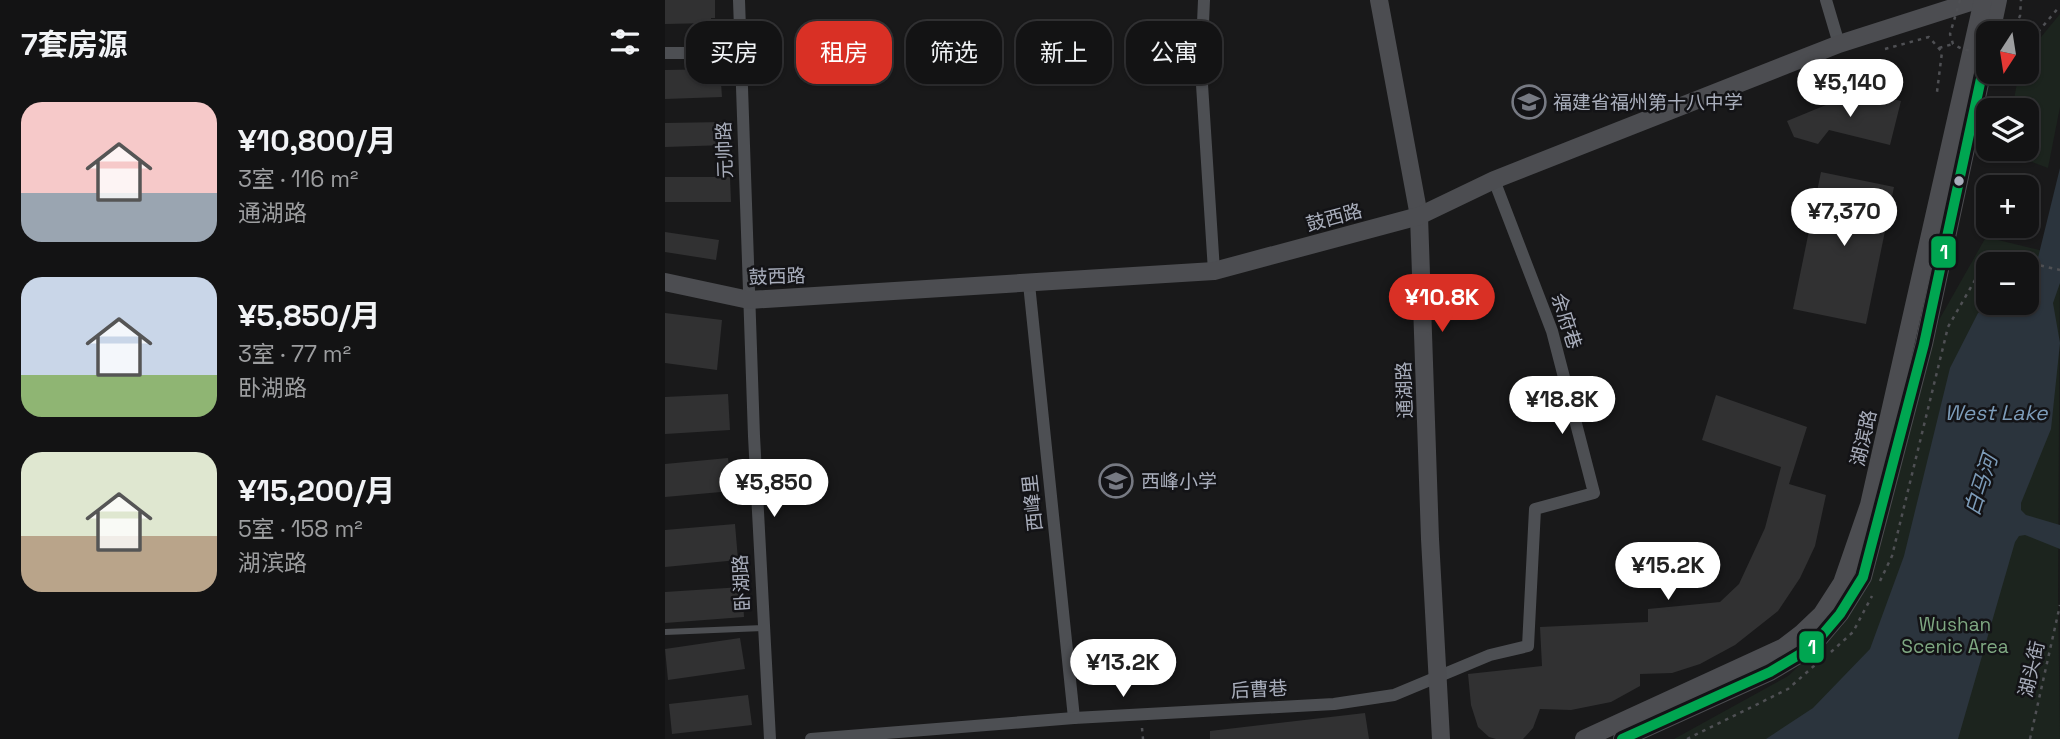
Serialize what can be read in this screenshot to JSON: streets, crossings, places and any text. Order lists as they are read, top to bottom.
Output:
{
  "streets": {
    "street": [
      "元帅路",
      "鼓西路",
      "余府巷",
      "通湖路",
      "湖滨路",
      "西峰里",
      "卧湖路",
      "后曹巷"
    ],
    "path": ["湖头街"]
  },
  "crossings": [
    ["元帅路", "鼓西路"],
    ["元帅路", "卧湖路"],
    ["鼓西路", "余府巷"],
    ["鼓西路", "通湖路"],
    ["鼓西路", "西峰里"],
    ["鼓西路", "卧湖路"],
    ["余府巷", "后曹巷"],
    ["通湖路", "后曹巷"],
    ["西峰里", "后曹巷"]
  ],
  "water": ["West Lake", "白马河"],
  "parks": ["Wushan Scenic Area"],
  "places": {
    "school or university": ["福建省福州第十八中学", "西峰小学"]
  },
  "lines": ["transit line 1"],
  "north": "bottom",
  "page": {
    "heading": "7套房源",
    "map_buttons": ["+", "−"],
    "chip": [
      "买房",
      "租房",
      "筛选",
      "新上",
      "公寓"
    ],
    "price": [
      "¥5,140",
      "¥7,370",
      "¥10.8K",
      "¥18.8K",
      "¥5,850",
      "¥15.2K",
      "¥13.2K"
    ],
    "list": [
      {
        "name": "¥10,800/月",
        "note": "3室 · 116 m² · 通湖路"
      },
      {
        "name": "¥5,850/月",
        "note": "3室 · 77 m² · 卧湖路"
      },
      {
        "name": "¥15,200/月",
        "note": "5室 · 158 m² · 湖滨路"
      }
    ]
  }
}
